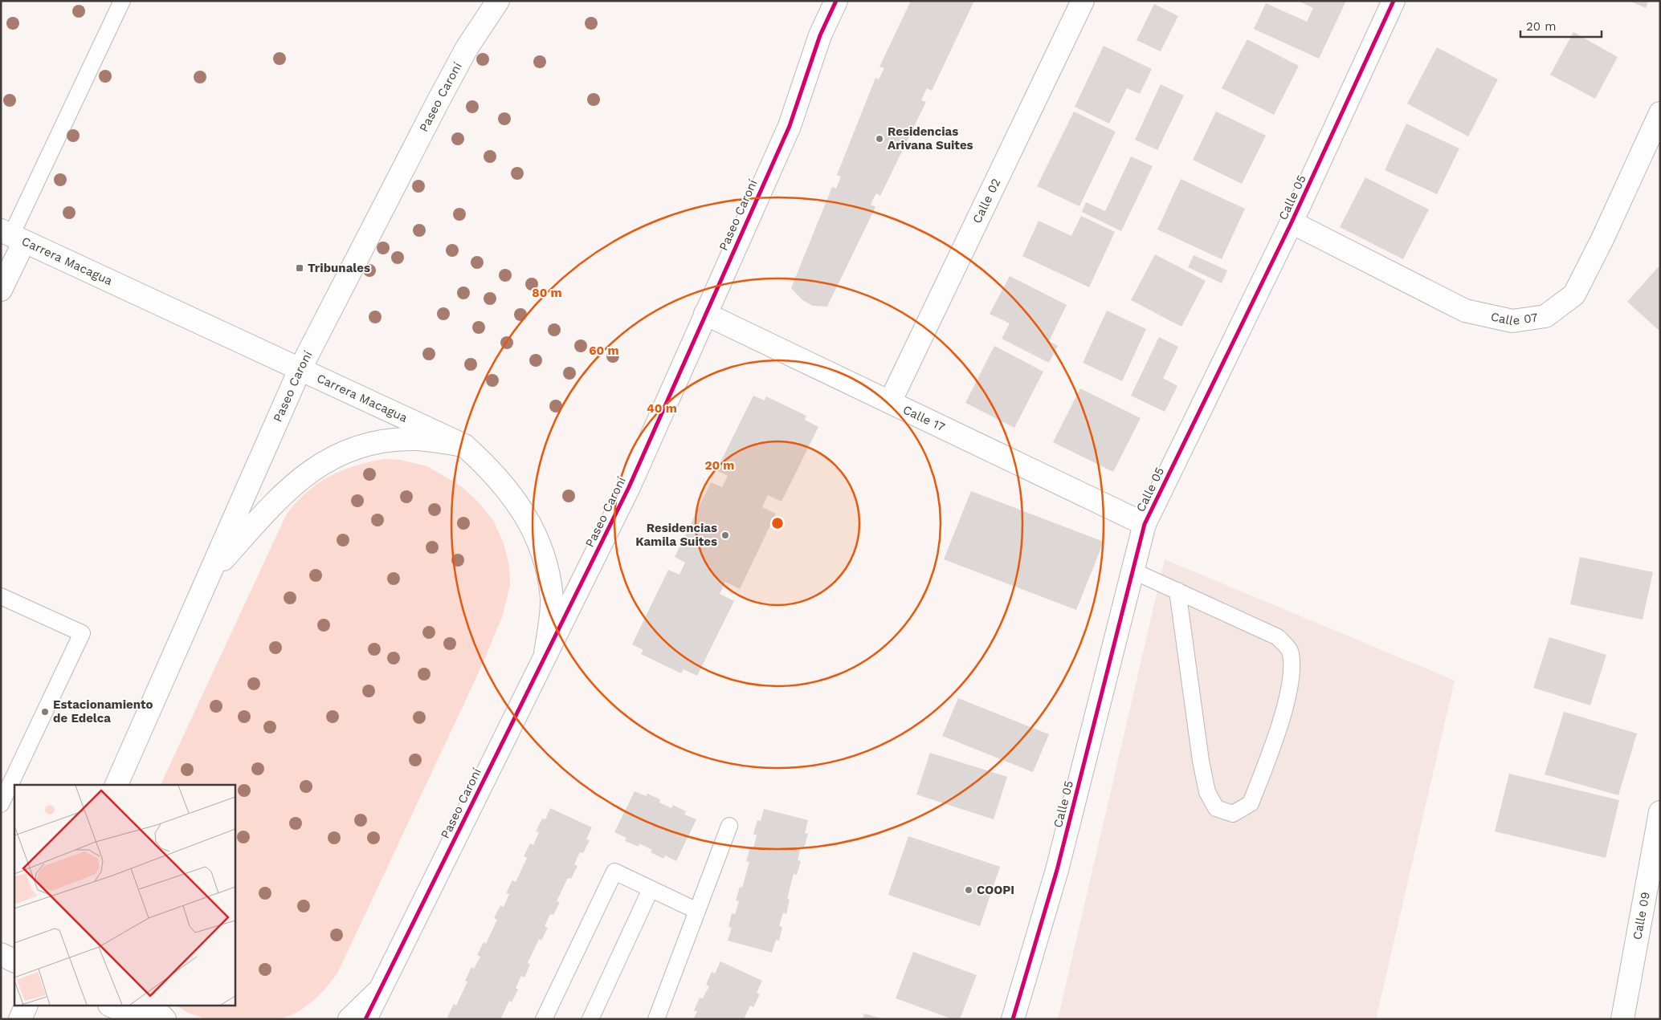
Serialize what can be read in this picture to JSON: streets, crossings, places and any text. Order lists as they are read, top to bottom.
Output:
{
  "streets": {
    "street": [
      "Paseo Caroní",
      "Calle 05",
      "Calle 02",
      "Carrera Macagua",
      "Calle 07",
      "Calle 17",
      "Calle 09"
    ]
  },
  "crossings": [
    ["Paseo Caroní", "Carrera Macagua"],
    ["Paseo Caroní", "Calle 17"],
    ["Calle 05", "Calle 07"],
    ["Calle 05", "Calle 17"],
    ["Calle 02", "Calle 17"]
  ],
  "places": {
    "other": [
      "Residencias Arivana Suites",
      "Residencias Kamila Suites",
      "Estacionamiento de Edelca",
      "COOPI"
    ],
    "transit": ["Tribunales"]
  },
  "scale_bar": "20 m",
  "rings": [
    "80 m",
    "60 m",
    "40 m",
    "20 m"
  ]
}
